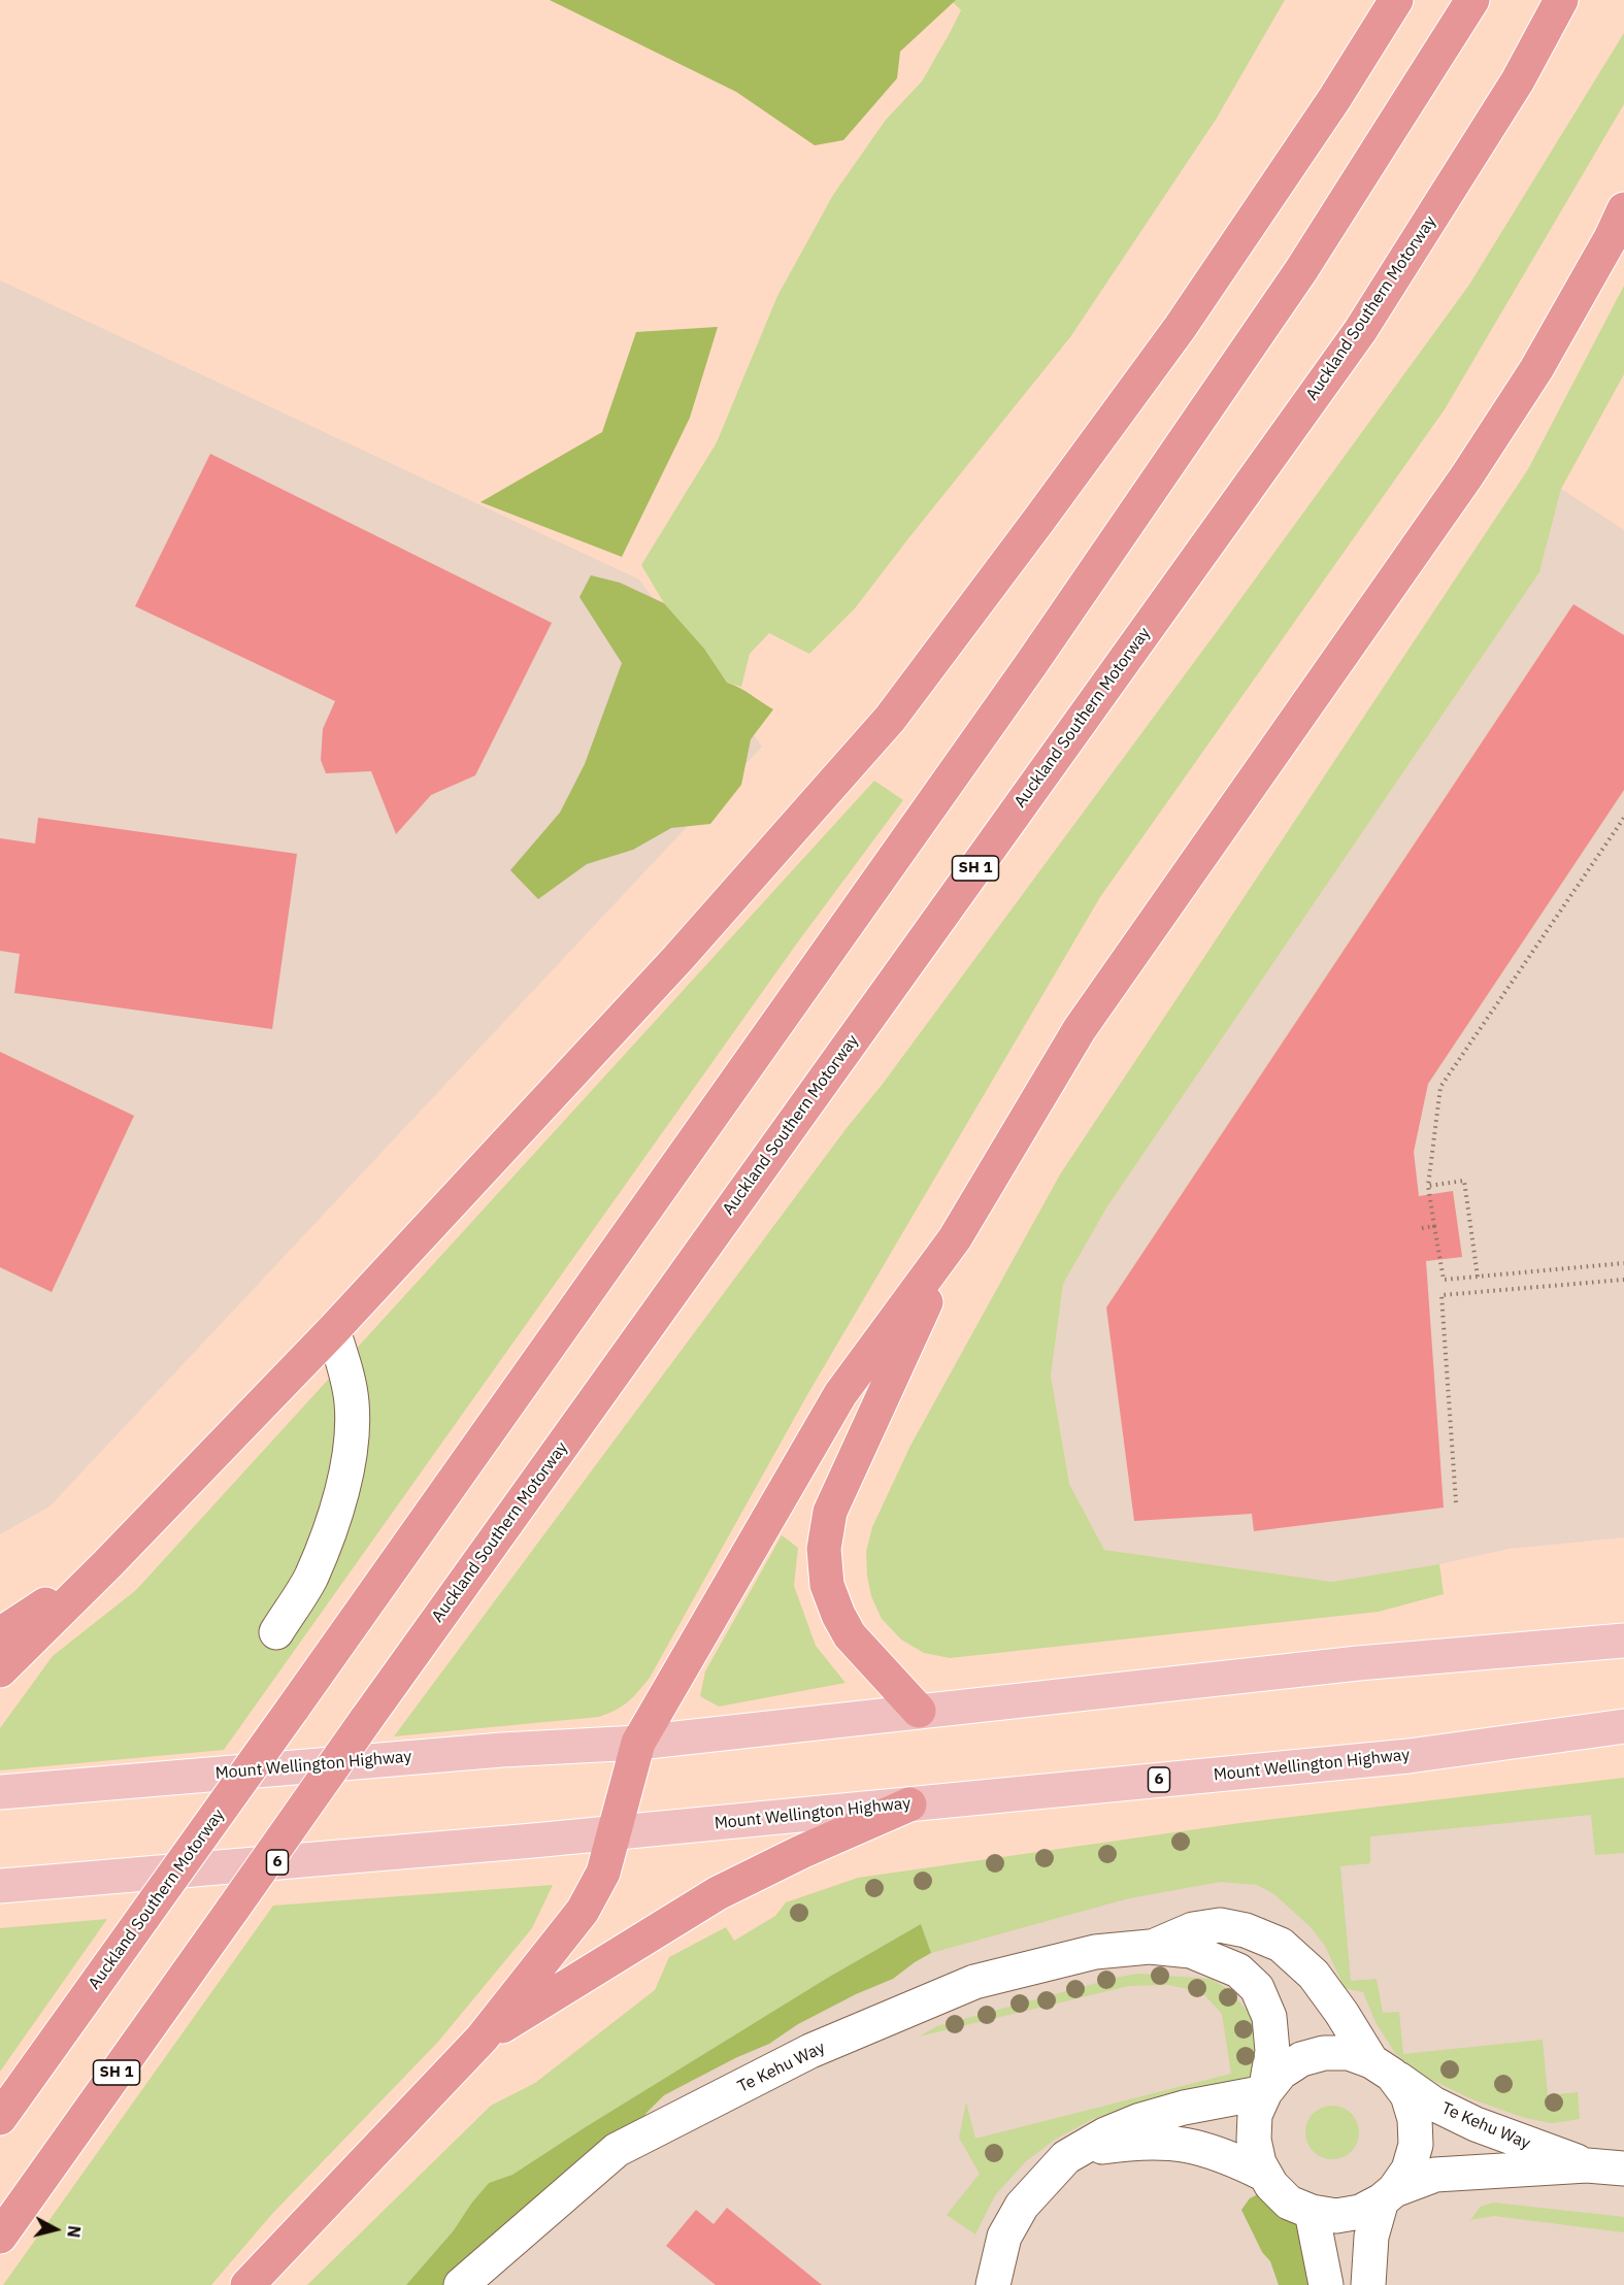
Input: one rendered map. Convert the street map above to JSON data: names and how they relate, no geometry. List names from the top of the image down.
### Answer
{
  "streets": {
    "highway": ["Auckland Southern Motorway", "SH 1"],
    "main road": ["Mount Wellington Highway", "6"],
    "lane": ["Te Kehu Way"]
  },
  "north": "right"
}
